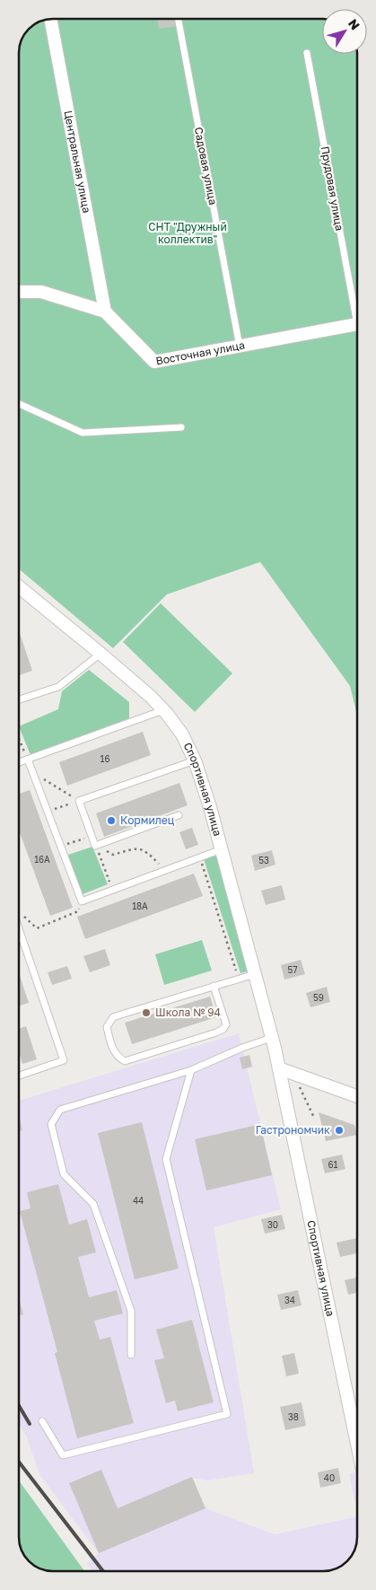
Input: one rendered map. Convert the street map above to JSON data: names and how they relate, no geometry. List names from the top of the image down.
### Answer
{
  "streets": {
    "street": ["Центральная улица", "Восточная улица", "Спортивная улица"],
    "lane": ["Садовая улица", "Прудовая улица"]
  },
  "crossings": [
    ["Центральная улица", "Восточная улица"],
    ["Садовая улица", "Восточная улица"],
    ["Прудовая улица", "Восточная улица"]
  ],
  "parks": ["СНТ \"Дружный коллектив\""],
  "places": ["Кормилец", "Школа № 94", "Гастрономчик"],
  "house_numbers": [
    "16",
    "16А",
    "53",
    "18А",
    "57",
    "59",
    "61",
    "44",
    "30",
    "34",
    "38",
    "40"
  ],
  "north": "top right"
}
